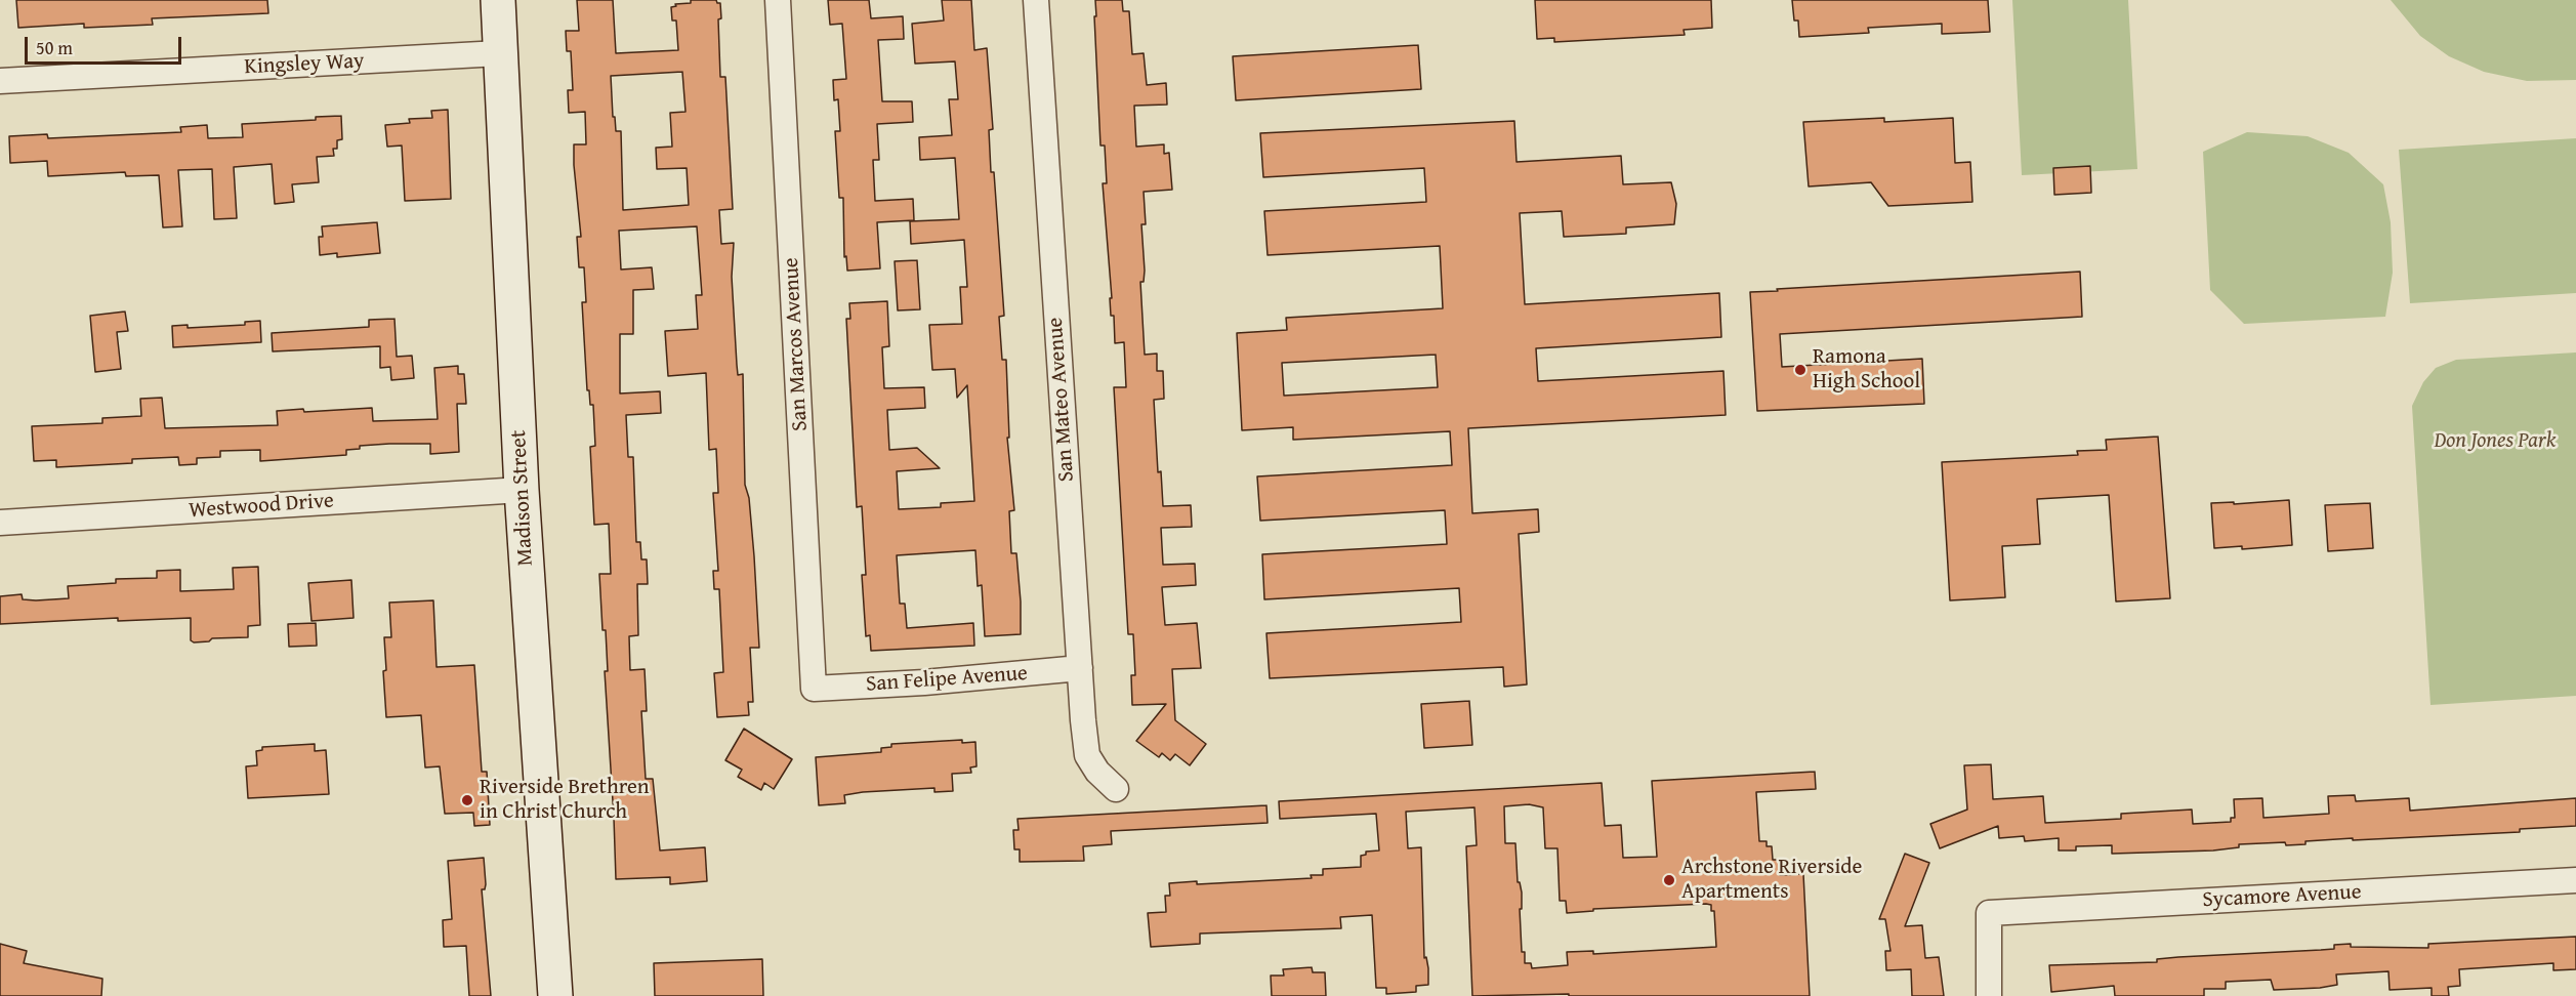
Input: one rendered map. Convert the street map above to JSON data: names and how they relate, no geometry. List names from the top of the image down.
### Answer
{
  "streets": {
    "main road": ["Madison Street"],
    "street": [
      "Kingsley Way",
      "San Marcos Avenue",
      "San Mateo Avenue",
      "Westwood Drive",
      "San Felipe Avenue",
      "Sycamore Avenue"
    ]
  },
  "crossings": [
    ["Kingsley Way", "Madison Street"],
    ["San Marcos Avenue", "San Felipe Avenue"],
    ["San Mateo Avenue", "San Felipe Avenue"],
    ["Madison Street", "Westwood Drive"]
  ],
  "parks": ["Don Jones Park"],
  "places": ["Ramona High School", "Riverside Brethren in Christ Church", "Archstone Riverside Apartments"],
  "scale_bar": "50 m"
}
